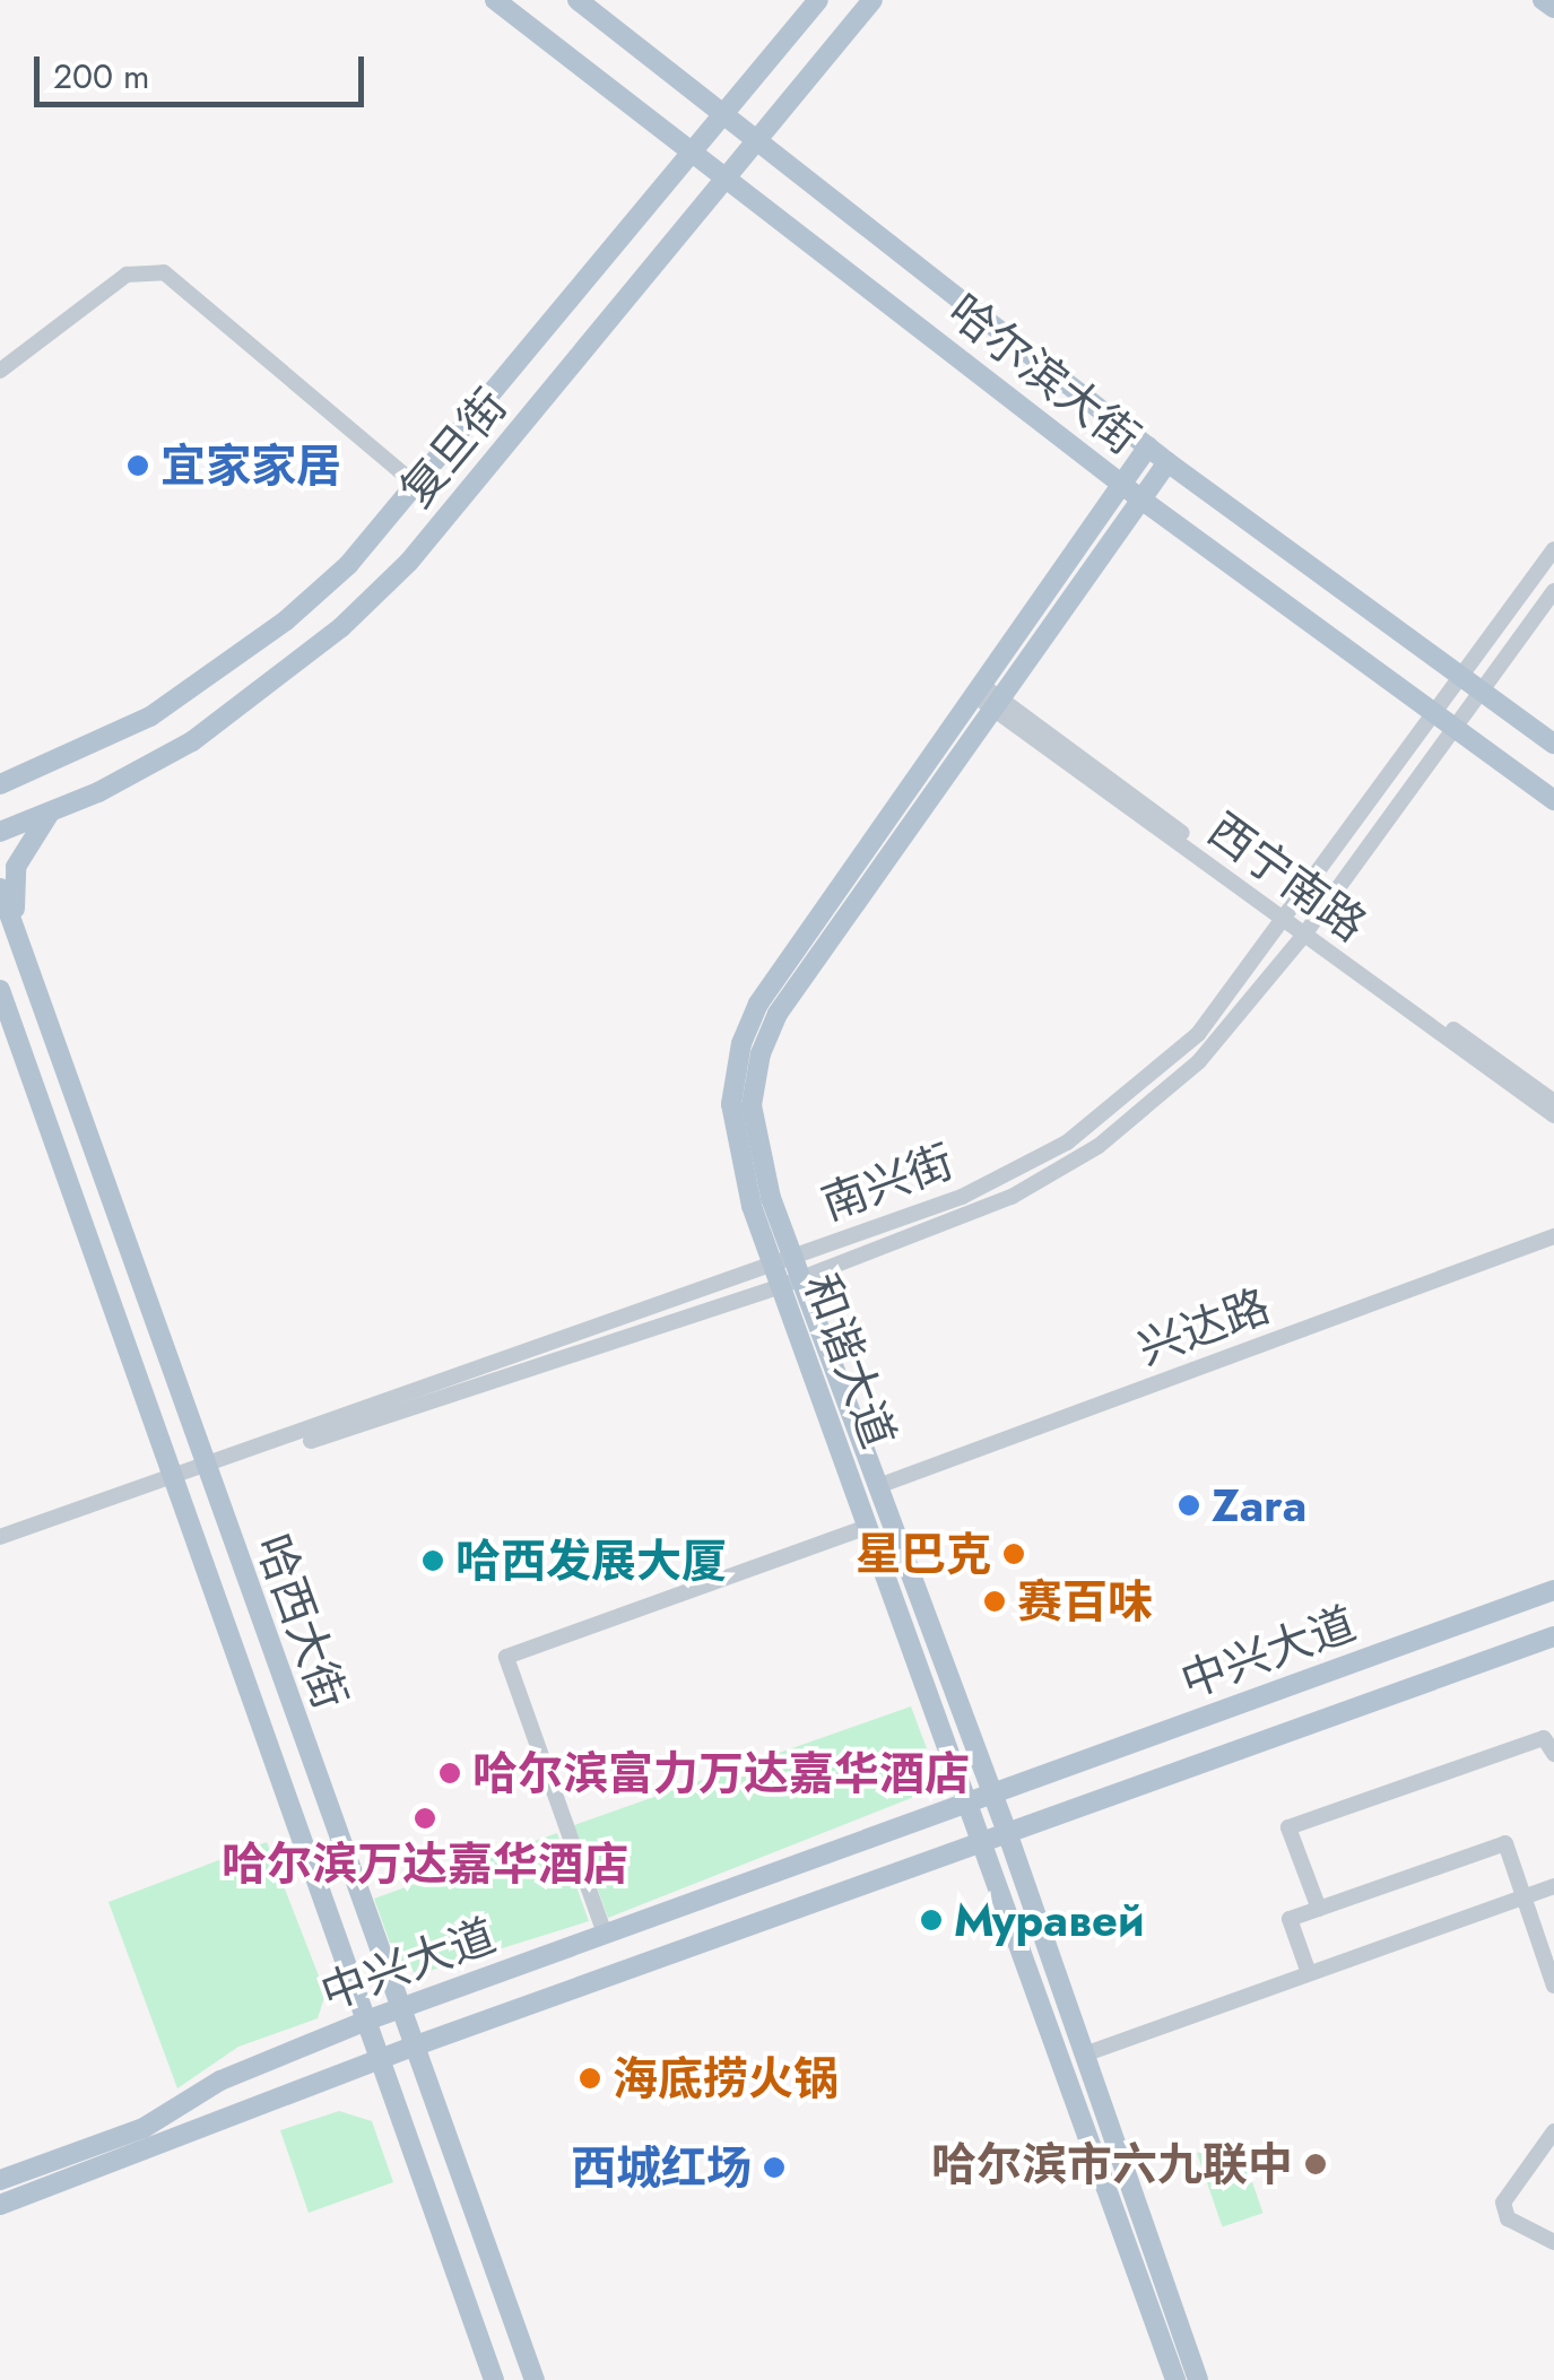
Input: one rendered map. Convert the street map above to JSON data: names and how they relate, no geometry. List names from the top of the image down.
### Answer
{
  "streets": {
    "main road": [
      "哈尔滨大街",
      "复旦街",
      "和谐大道",
      "哈西大街",
      "中兴大道"
    ],
    "street": ["西宁南路", "南兴街", "兴达路"]
  },
  "crossings": [
    ["哈尔滨大街", "复旦街"],
    ["哈尔滨大街", "南兴街"],
    ["哈尔滨大街", "和谐大道"],
    ["西宁南路", "南兴街"],
    ["西宁南路", "和谐大道"],
    ["南兴街", "和谐大道"],
    ["南兴街", "哈西大街"],
    ["兴达路", "和谐大道"],
    ["和谐大道", "中兴大道"],
    ["哈西大街", "中兴大道"]
  ],
  "places": [
    "宜家家居",
    "Zara",
    "星巴克",
    "哈西发展大厦",
    "赛百味",
    "哈尔滨富力万达嘉华酒店",
    "哈尔滨万达嘉华酒店",
    "Муравей",
    "海底捞火锅",
    "哈尔滨市六九联中",
    "西城红场"
  ],
  "scale_bar": "200 m"
}
